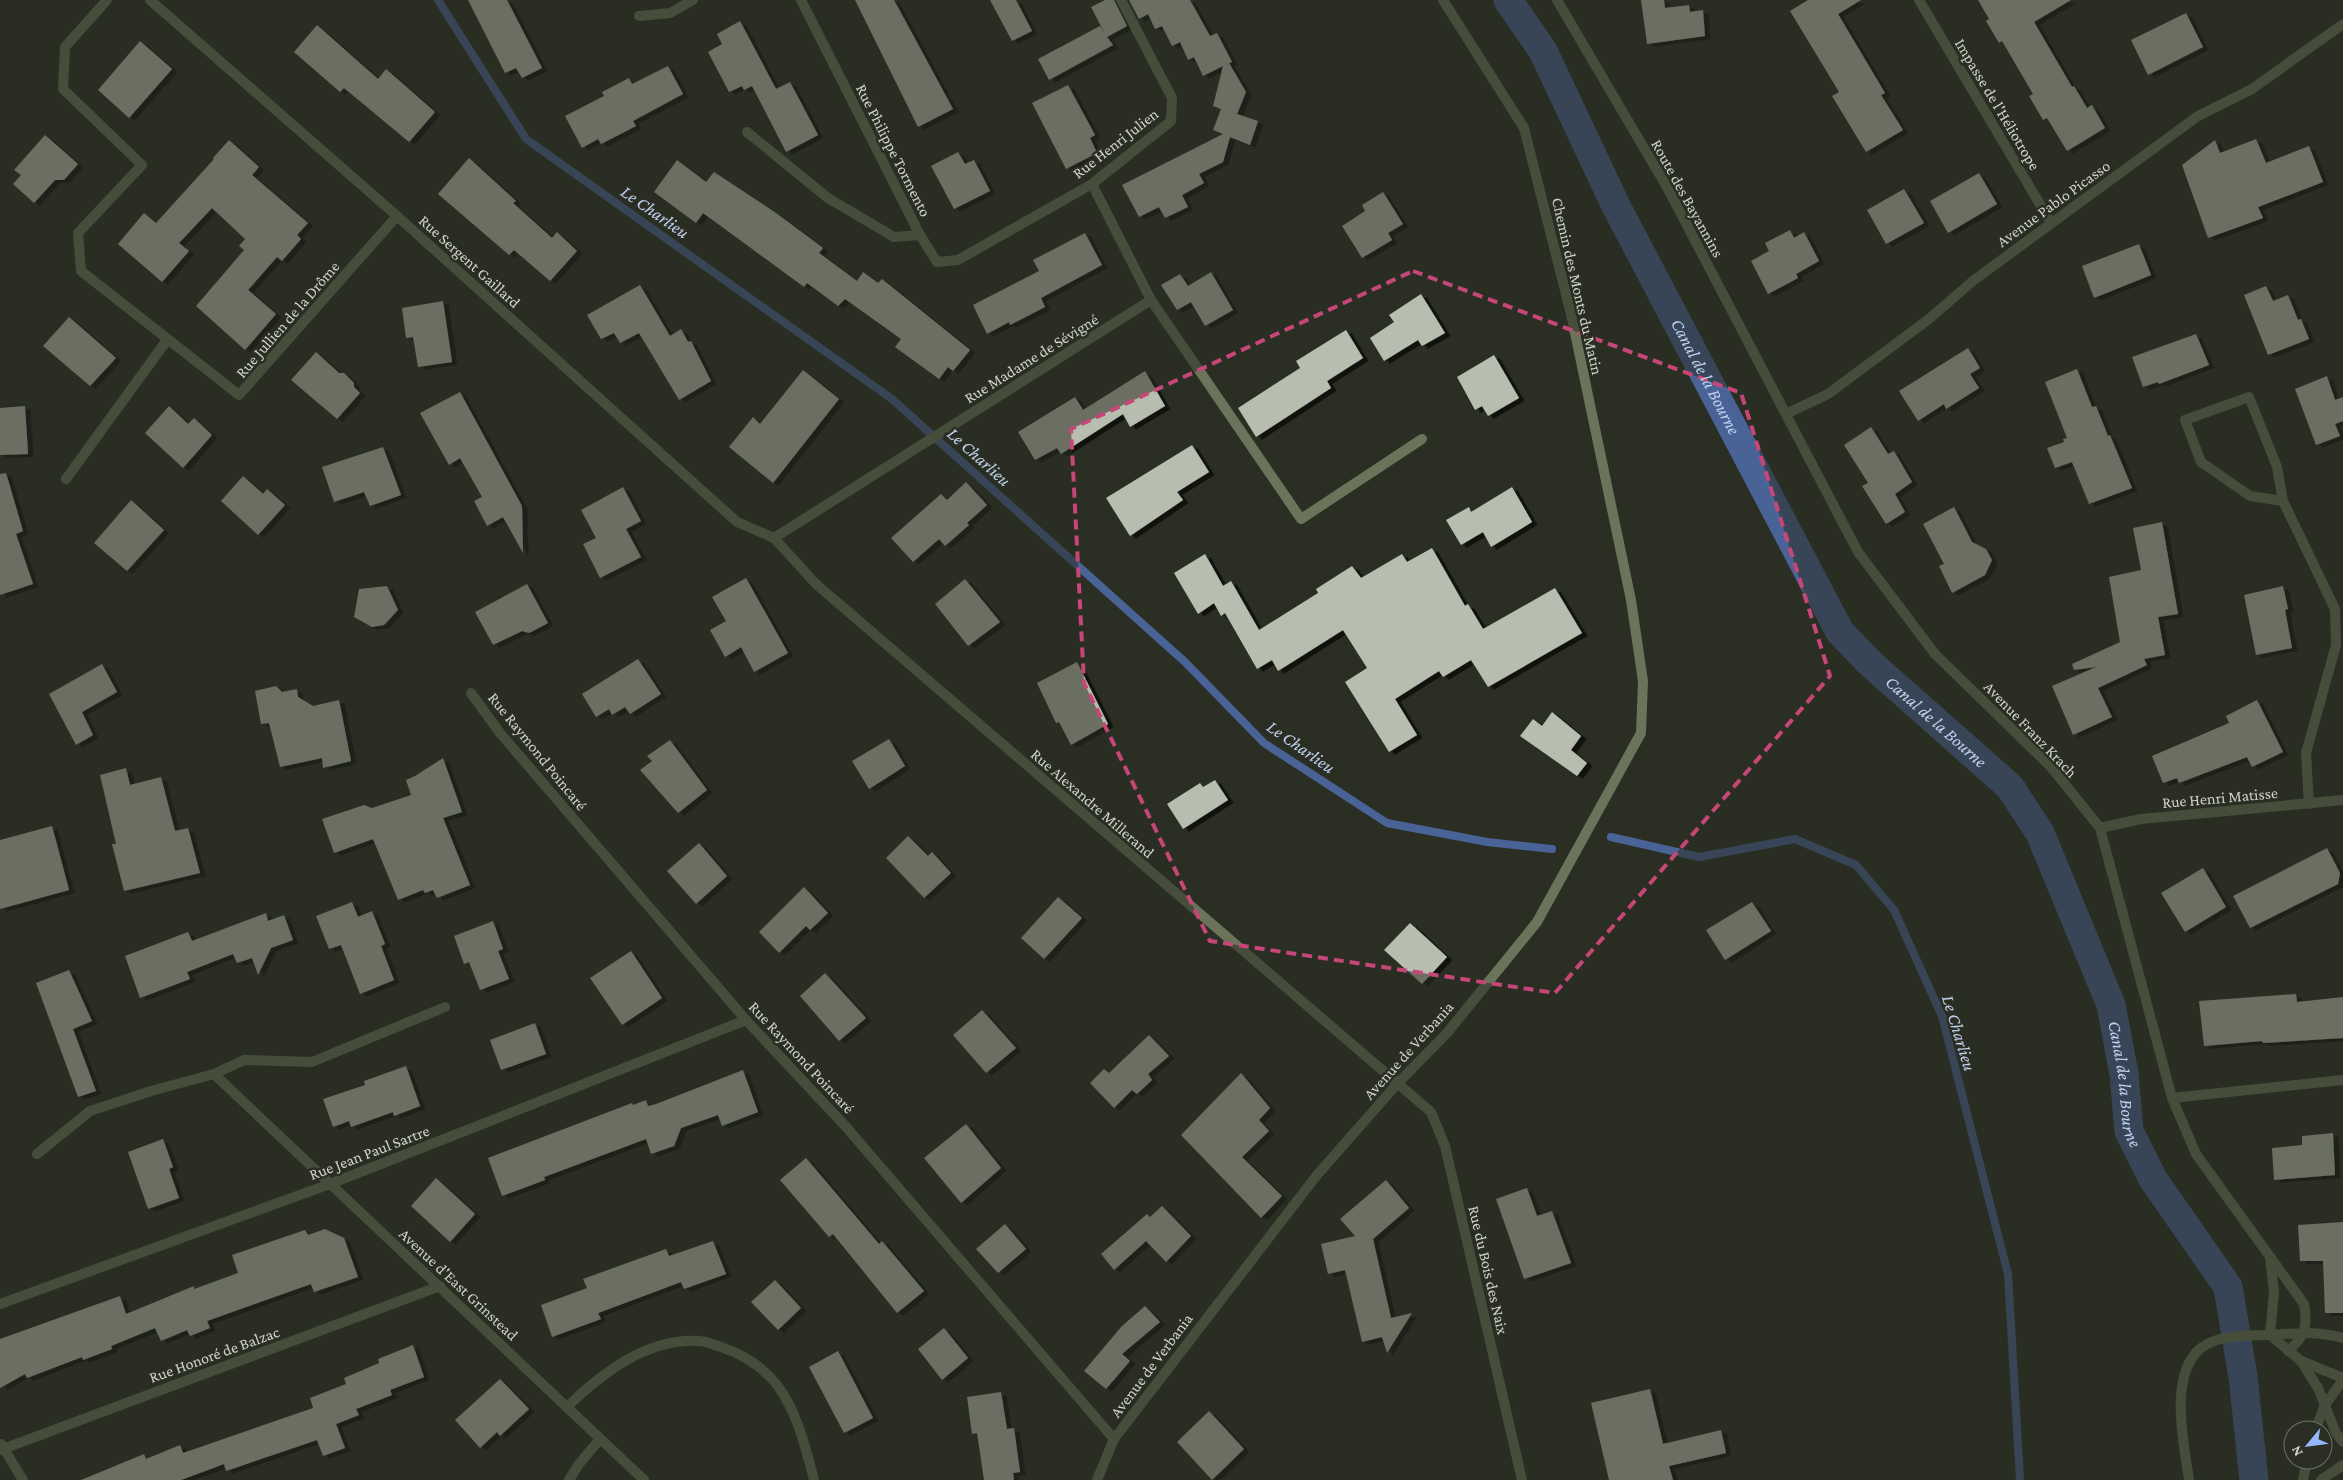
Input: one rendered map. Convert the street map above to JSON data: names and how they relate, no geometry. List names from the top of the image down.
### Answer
{
  "streets": {
    "street": [
      "Impasse de l'Héliotrope",
      "Rue Henri Julien",
      "Rue Philippe Tormento",
      "Route des Bayannins",
      "Avenue Pablo Picasso",
      "Rue Sergent Gaillard",
      "Chemin des Monts du Matin",
      "Rue Jullien de la Drôme",
      "Rue Madame de Sévigné",
      "Avenue Franz Krach",
      "Rue Raymond Poincaré",
      "Rue Henri Matisse",
      "Rue Alexandre Millerand",
      "Avenue de Verbania",
      "Rue Jean Paul Sartre",
      "Rue du Bois des Naix",
      "Avenue d'East Grinstead",
      "Rue Honoré de Balzac"
    ]
  },
  "crossings": [
    ["Impasse de l'Héliotrope", "Avenue Pablo Picasso"],
    ["Rue Henri Julien", "Rue Philippe Tormento"],
    ["Route des Bayannins", "Avenue Pablo Picasso"],
    ["Route des Bayannins", "Avenue Franz Krach"],
    ["Avenue Pablo Picasso", "Avenue Franz Krach"],
    ["Rue Sergent Gaillard", "Rue Jullien de la Drôme"],
    ["Rue Sergent Gaillard", "Rue Madame de Sévigné"],
    ["Rue Sergent Gaillard", "Rue Alexandre Millerand"],
    ["Chemin des Monts du Matin", "Avenue de Verbania"],
    ["Rue Madame de Sévigné", "Rue Alexandre Millerand"],
    ["Avenue Franz Krach", "Rue Henri Matisse"],
    ["Rue Raymond Poincaré", "Avenue de Verbania"],
    ["Rue Raymond Poincaré", "Rue Jean Paul Sartre"],
    ["Rue Alexandre Millerand", "Avenue de Verbania"],
    ["Rue Alexandre Millerand", "Rue du Bois des Naix"],
    ["Avenue de Verbania", "Rue du Bois des Naix"],
    ["Rue Jean Paul Sartre", "Avenue d'East Grinstead"],
    ["Avenue d'East Grinstead", "Rue Honoré de Balzac"]
  ],
  "water": ["Le Charlieu", "Canal de la Bourne"],
  "north": "bottom left"
}
